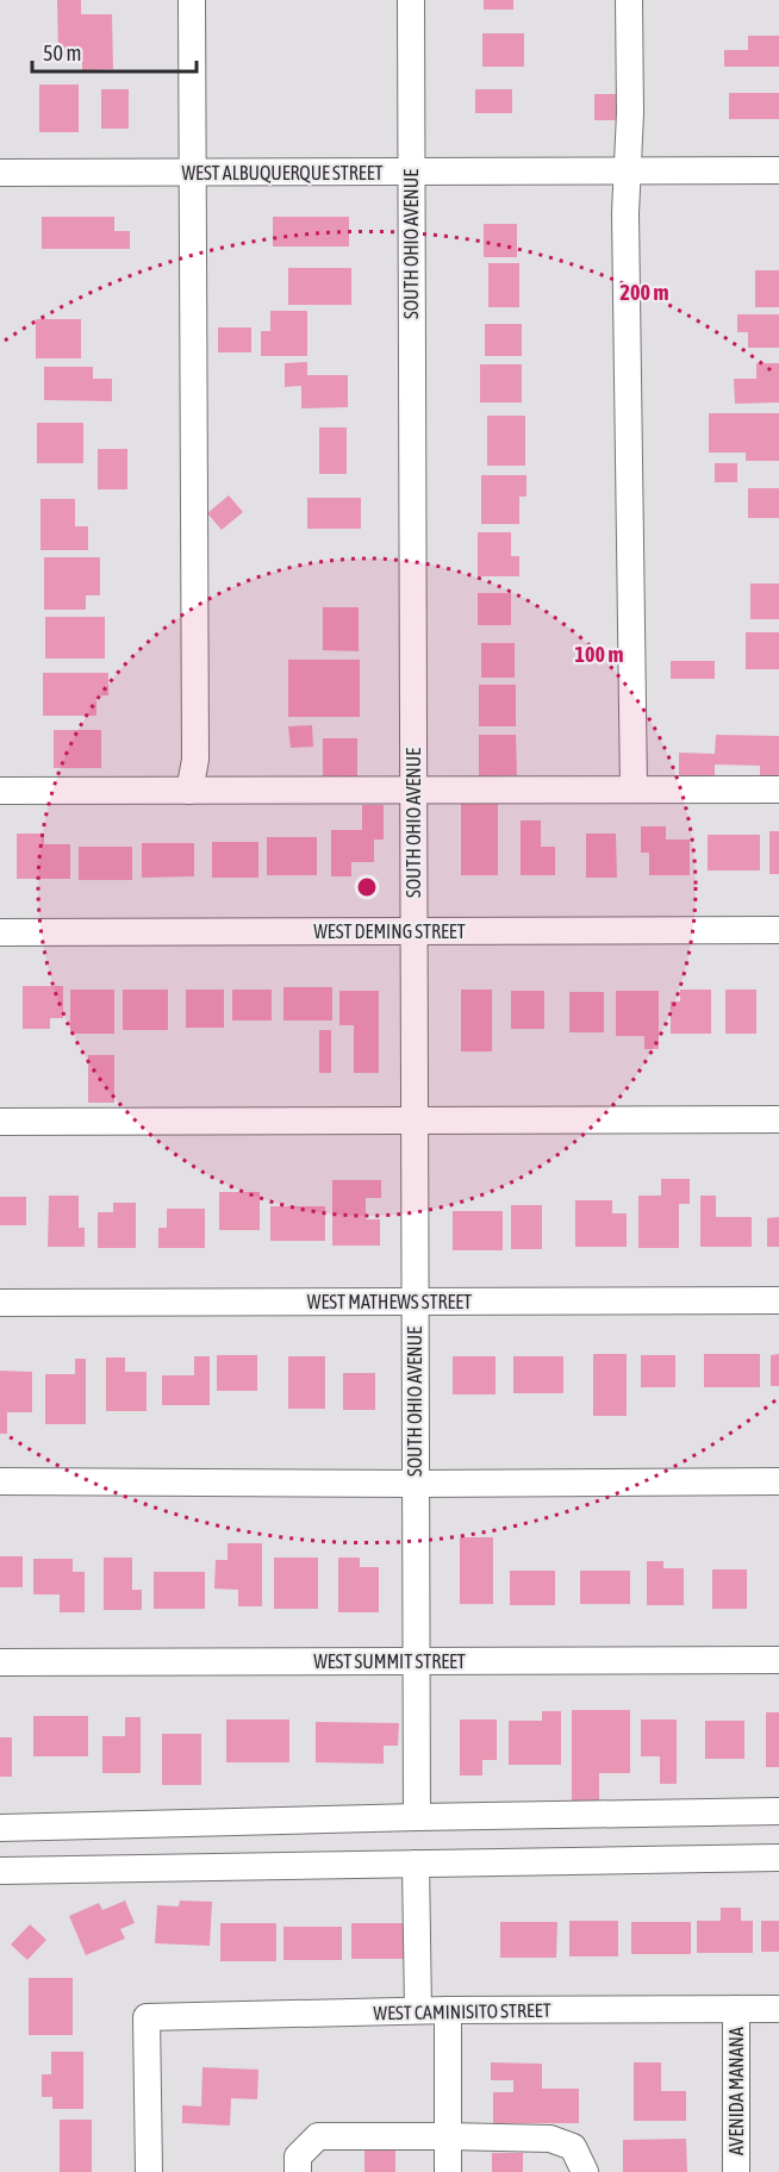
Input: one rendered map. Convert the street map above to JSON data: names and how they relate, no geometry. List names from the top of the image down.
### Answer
{
  "streets": {
    "street": [
      "WEST ALBUQUERQUE STREET",
      "SOUTH OHIO AVENUE",
      "WEST DEMING STREET",
      "WEST MATHEWS STREET",
      "WEST SUMMIT STREET",
      "WEST CAMINISITO STREET",
      "AVENIDA MANANA"
    ]
  },
  "crossings": [
    ["WEST ALBUQUERQUE STREET", "SOUTH OHIO AVENUE"],
    ["SOUTH OHIO AVENUE", "WEST DEMING STREET"],
    ["SOUTH OHIO AVENUE", "WEST MATHEWS STREET"],
    ["SOUTH OHIO AVENUE", "WEST SUMMIT STREET"],
    ["WEST CAMINISITO STREET", "AVENIDA MANANA"]
  ],
  "scale_bar": "50 m",
  "rings": ["200 m", "100 m"]
}
